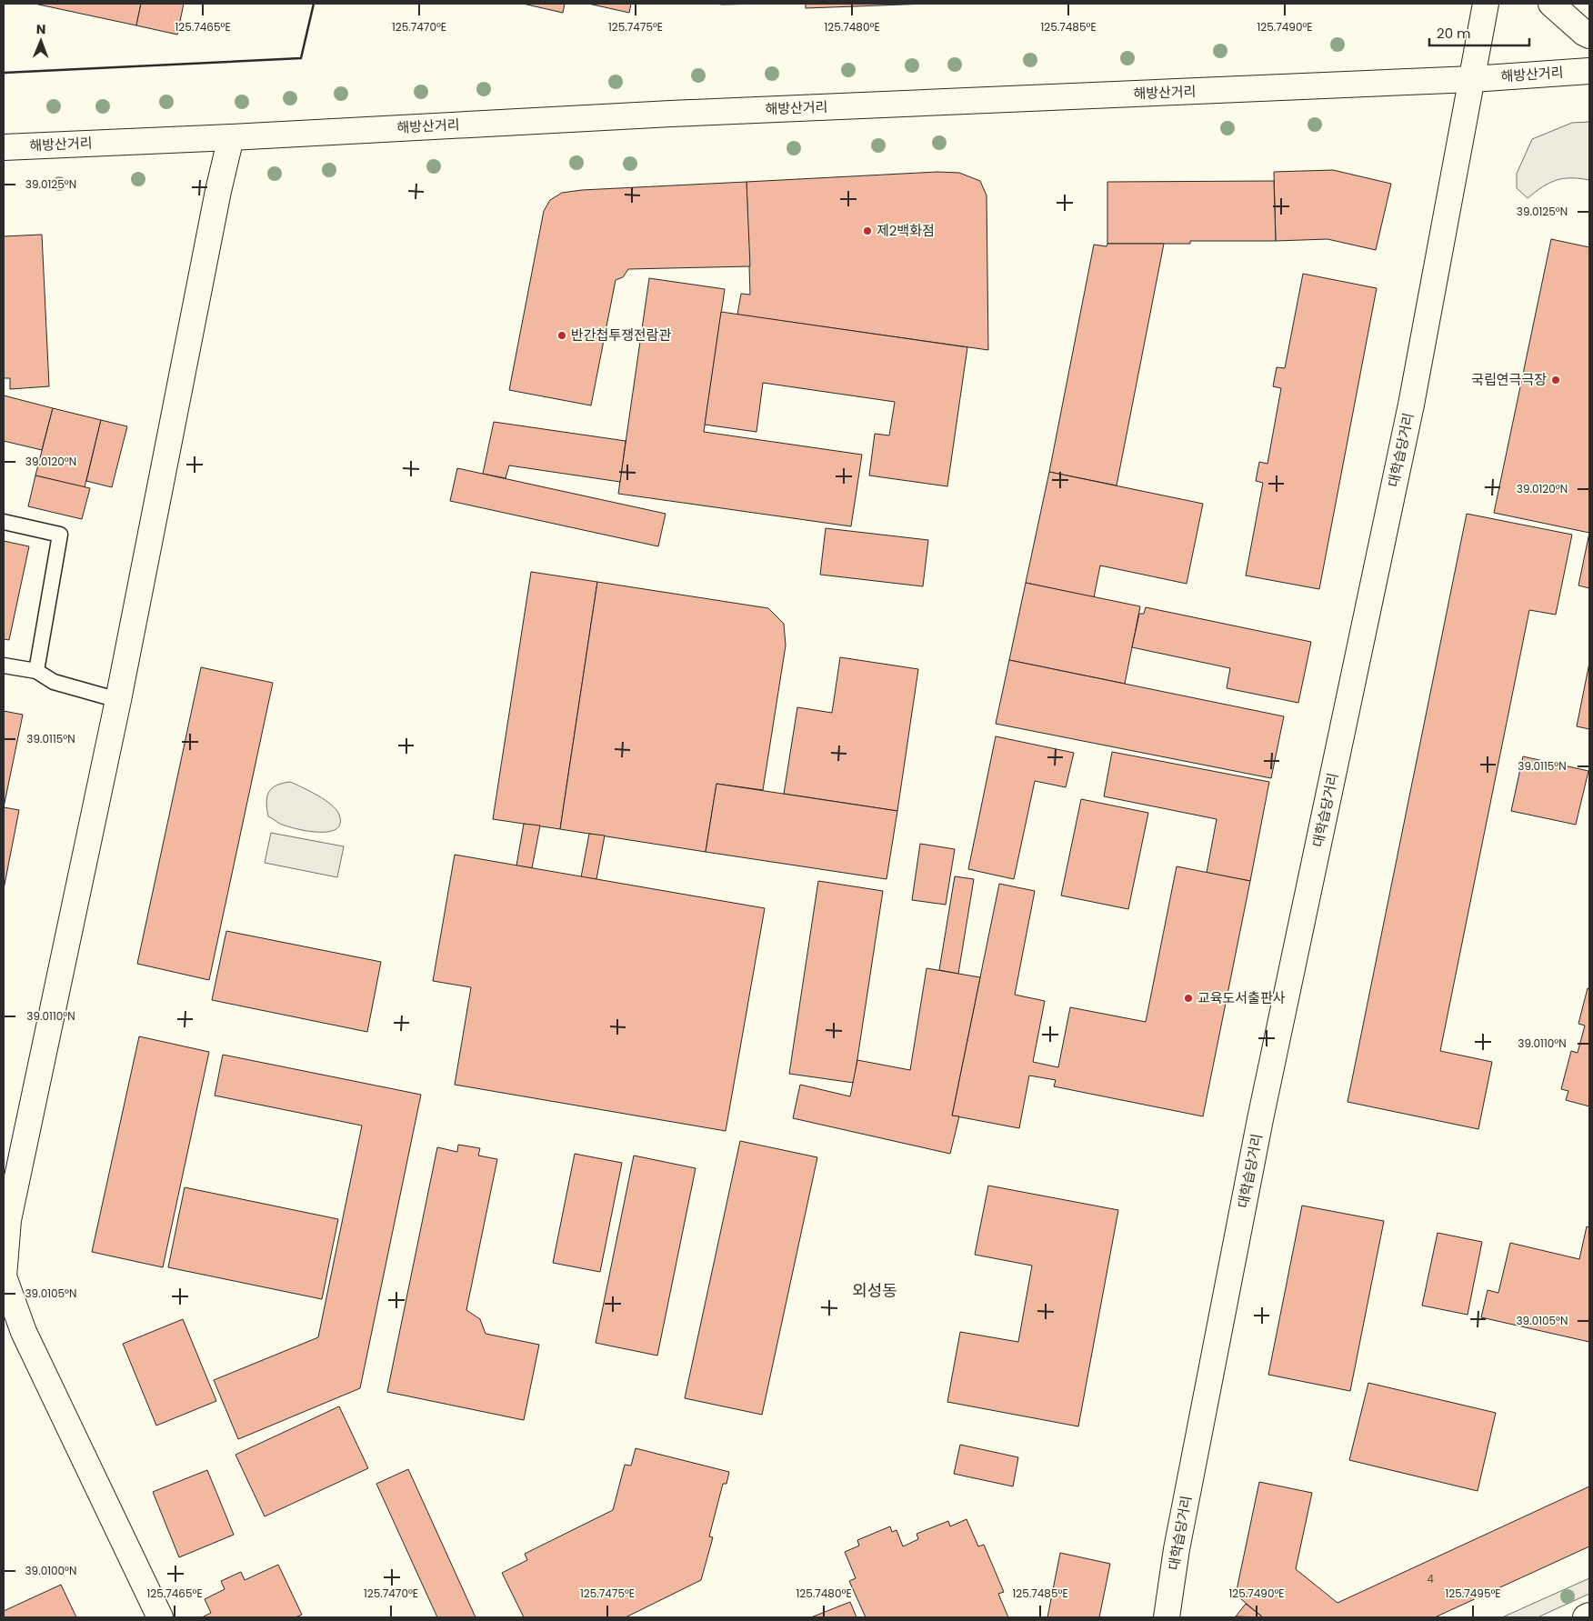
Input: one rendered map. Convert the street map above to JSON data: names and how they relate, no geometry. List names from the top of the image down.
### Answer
{
  "streets": {
    "main road": ["해방산거리", "대학습당거리"]
  },
  "crossings": [
    ["해방산거리", "대학습당거리"]
  ],
  "districts": ["외성동"],
  "places": [
    "제2백화점",
    "반간첩투쟁전람관",
    "국립연극극장",
    "교육도서출판사"
  ],
  "house_numbers": ["4"],
  "scale_bar": "20 m",
  "north": "top",
  "coordinates": [
    "125.7465°E",
    "125.7470°E",
    "125.7475°E",
    "125.7480°E",
    "125.7485°E",
    "125.7490°E",
    "39.0125°N",
    "39.0120°N",
    "39.0115°N",
    "39.0110°N",
    "39.0105°N",
    "39.0100°N",
    "125.7495°E"
  ]
}
